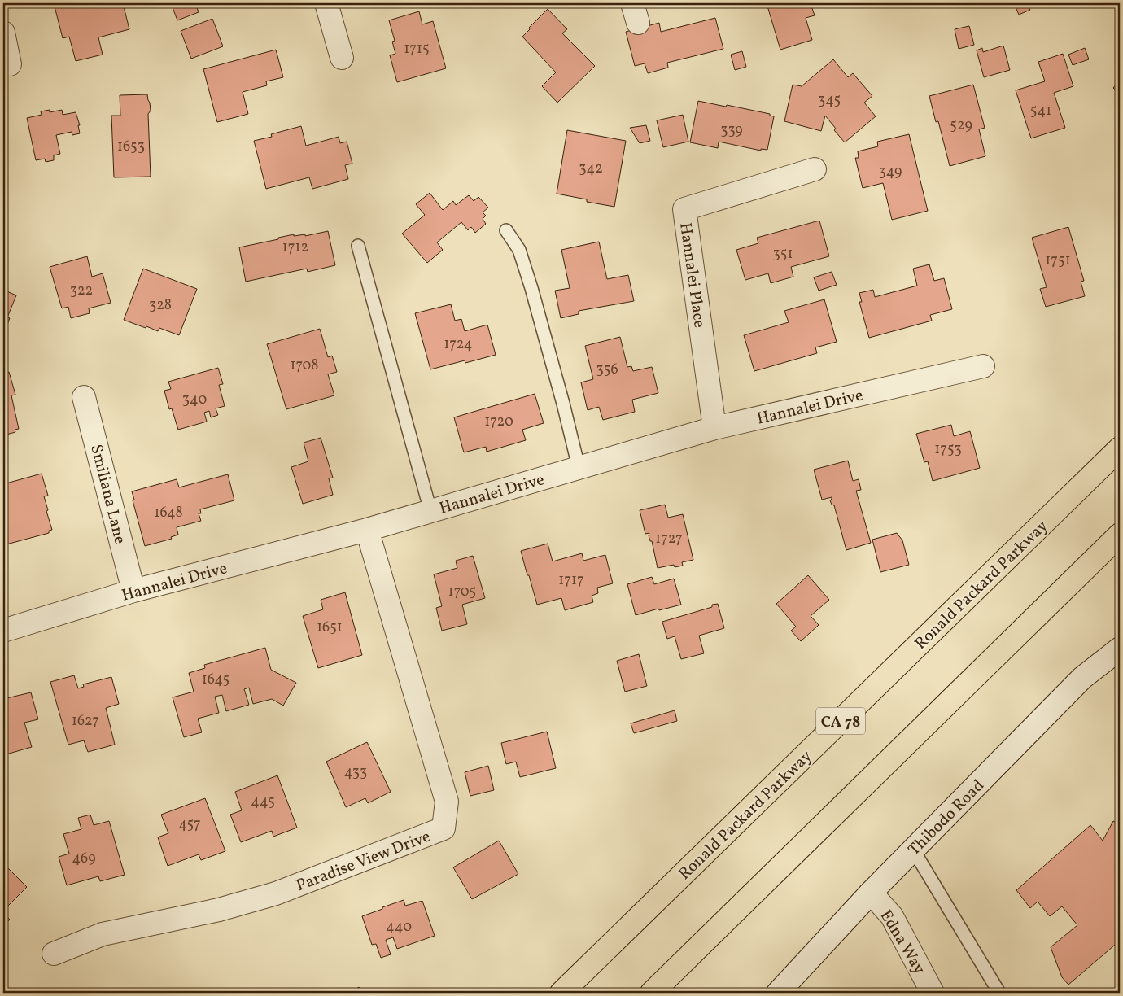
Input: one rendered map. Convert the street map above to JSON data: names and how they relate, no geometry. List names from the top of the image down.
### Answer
{
  "streets": {
    "highway": ["Ronald Packard Parkway", "CA 78"],
    "street": [
      "Hannalei Place",
      "Hannalei Drive",
      "Smiliana Lane",
      "Thibodo Road",
      "Paradise View Drive",
      "Edna Way"
    ]
  },
  "crossings": [
    ["Hannalei Place", "Hannalei Drive"],
    ["Hannalei Drive", "Smiliana Lane"],
    ["Hannalei Drive", "Paradise View Drive"],
    ["Thibodo Road", "Edna Way"]
  ],
  "house_numbers": [
    "1715",
    "345",
    "541",
    "529",
    "339",
    "1653",
    "342",
    "349",
    "1712",
    "351",
    "1751",
    "322",
    "328",
    "1724",
    "1708",
    "356",
    "340",
    "1720",
    "1753",
    "1648",
    "1727",
    "1717",
    "1705",
    "1651",
    "1645",
    "1627",
    "433",
    "445",
    "457",
    "469",
    "440"
  ]
}
